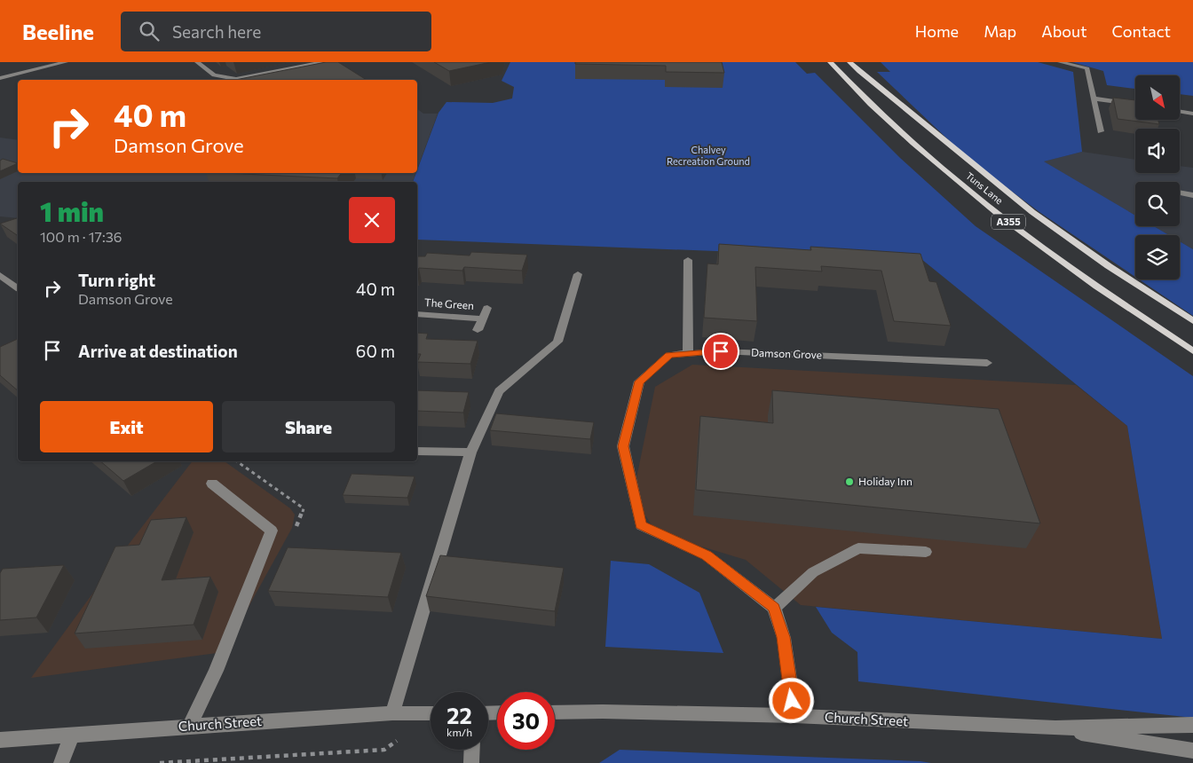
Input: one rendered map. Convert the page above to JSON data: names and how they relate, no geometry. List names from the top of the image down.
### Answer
{
  "streets": {
    "main road": ["Tuns Lane", "A355"],
    "street": ["The Green", "Damson Grove", "Church Street"]
  },
  "parks": ["Chalvey Recreation Ground"],
  "places": ["Holiday Inn"],
  "north": "bottom right",
  "page": {
    "header": "Beeline",
    "search": "Search here",
    "nav": [
      "Home",
      "Map",
      "About",
      "Contact"
    ],
    "turn": ["40 m", "Damson Grove"],
    "heading": ["1 min", "100 m · 17:36"],
    "list": [
      {
        "name": "Turn right",
        "note": "Damson Grove",
        "value": "40 m"
      },
      {
        "name": "Arrive at destination",
        "value": "60 m"
      }
    ],
    "buttons": ["Exit", "Share"],
    "speed": "22 km/h",
    "limit": "30"
  }
}
